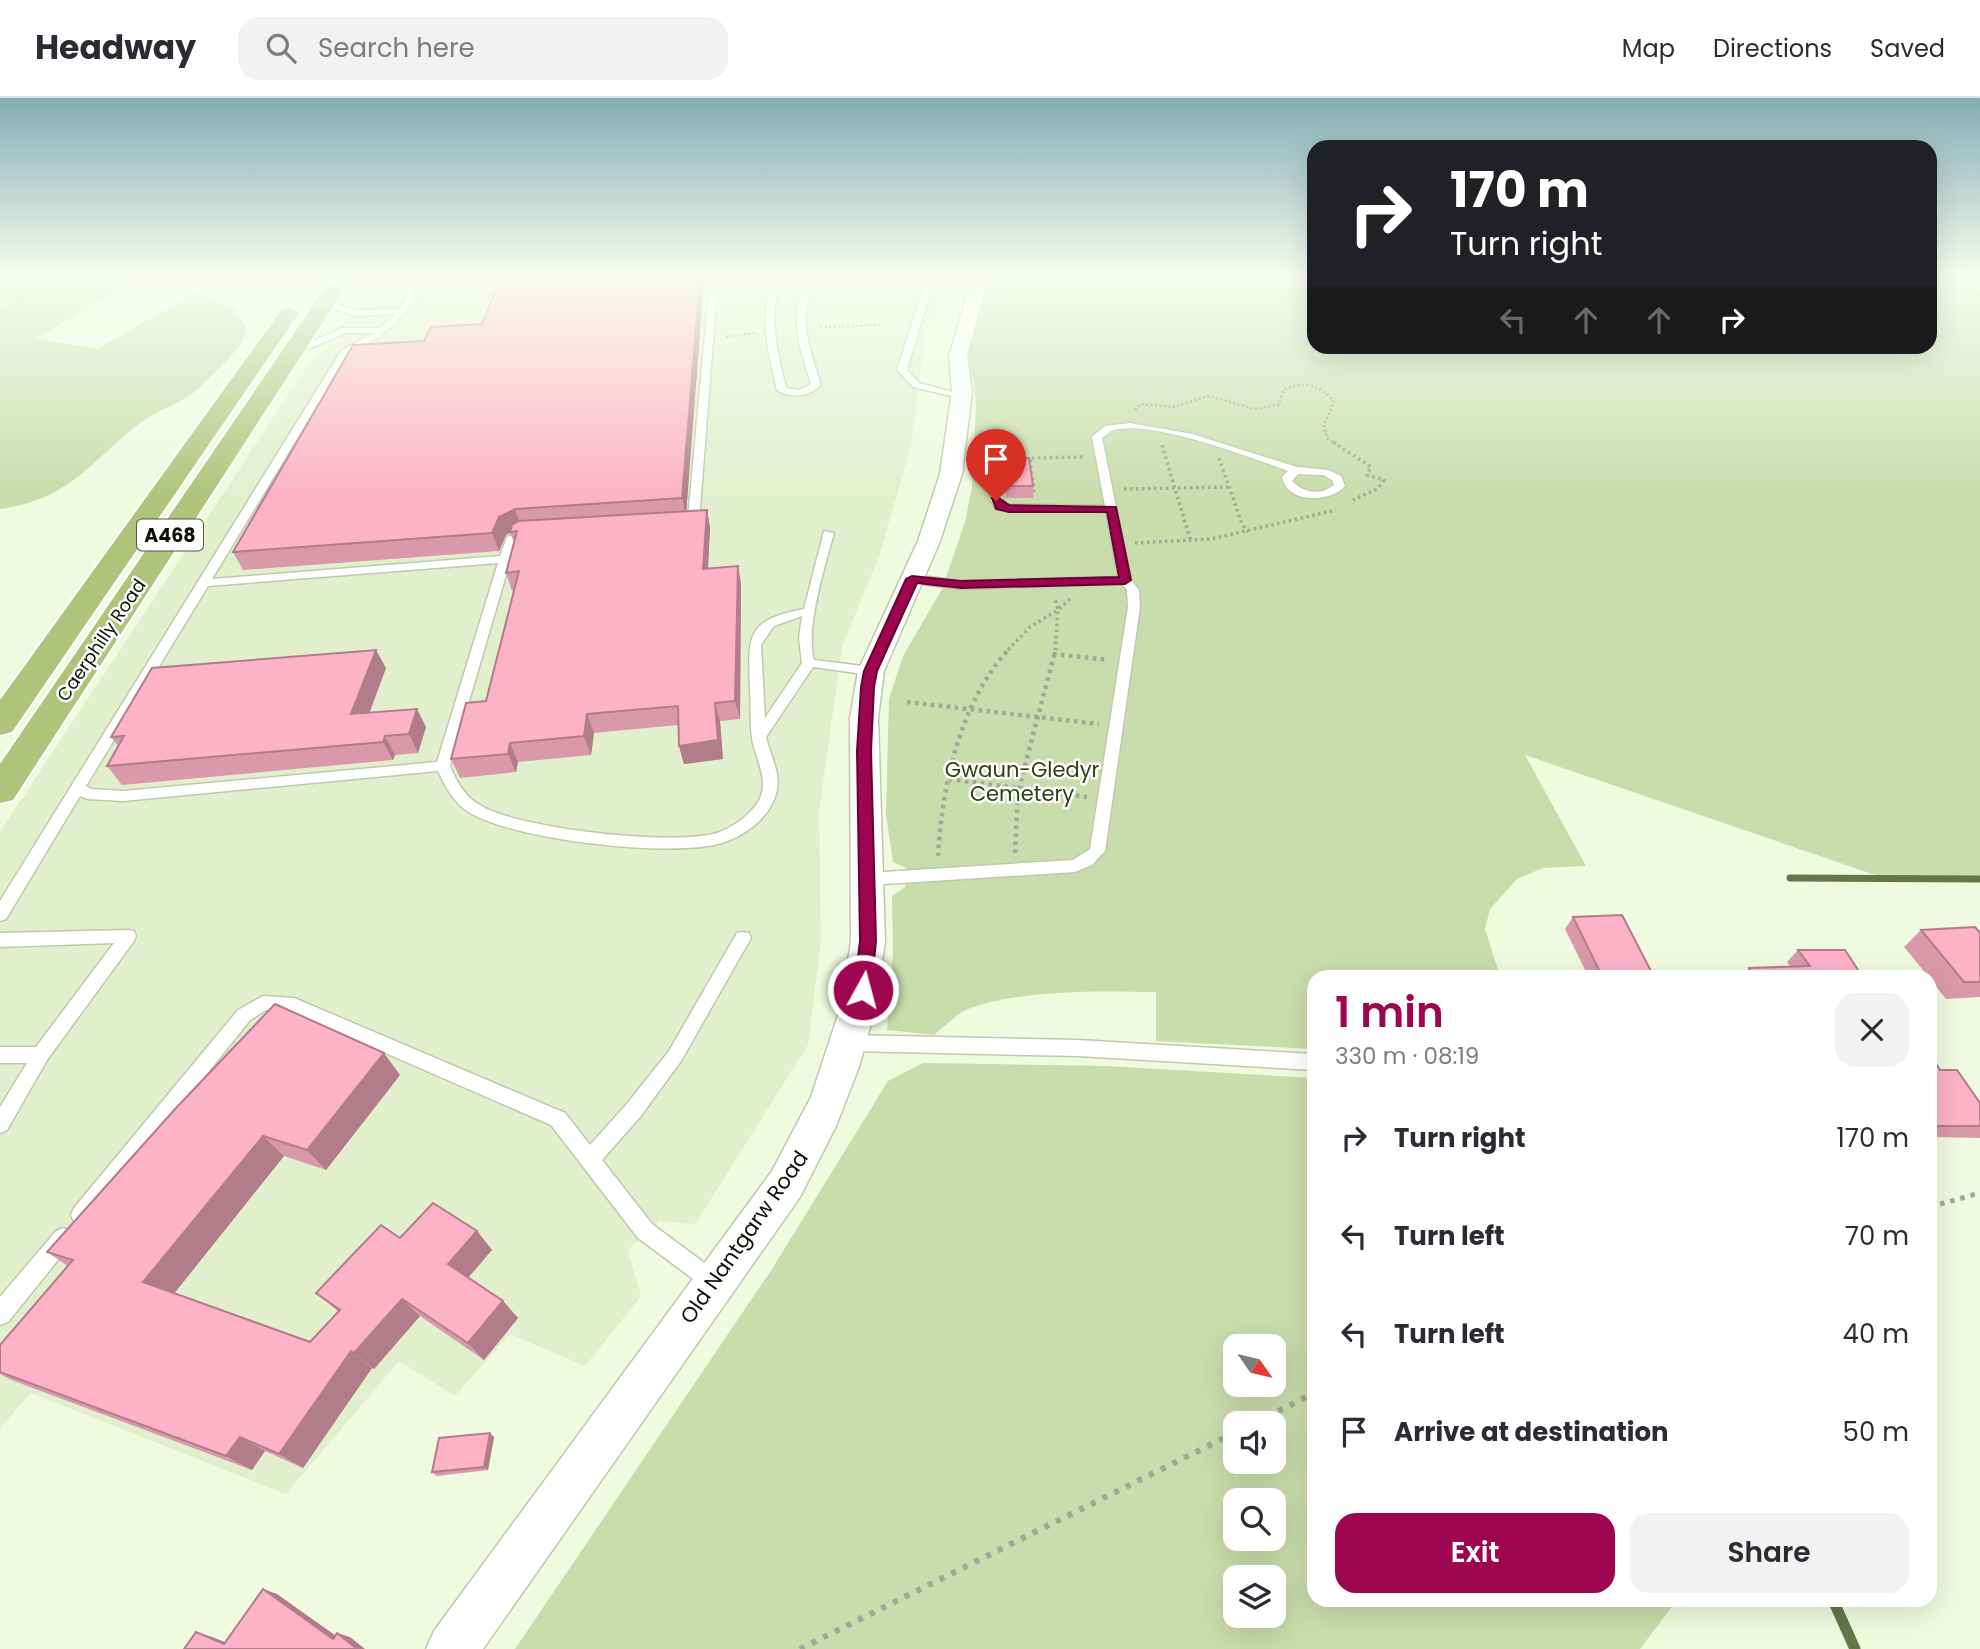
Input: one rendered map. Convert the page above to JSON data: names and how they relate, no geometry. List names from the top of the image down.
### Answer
{
  "streets": {
    "main road": ["A468", "Caerphilly Road"],
    "street": ["Old Nantgarw Road"]
  },
  "parks": ["Gwaun-Gledyr Cemetery"],
  "north": "bottom right",
  "page": {
    "header": "Headway",
    "search": "Search here",
    "nav": ["Map", "Directions", "Saved"],
    "turn": ["170 m", "Turn right"],
    "heading": ["1 min", "330 m · 08:19"],
    "list": [
      {
        "name": "Turn right",
        "value": "170 m"
      },
      {
        "name": "Turn left",
        "value": "70 m"
      },
      {
        "name": "Turn left",
        "value": "40 m"
      },
      {
        "name": "Arrive at destination",
        "value": "50 m"
      }
    ],
    "buttons": ["Exit", "Share"]
  }
}
